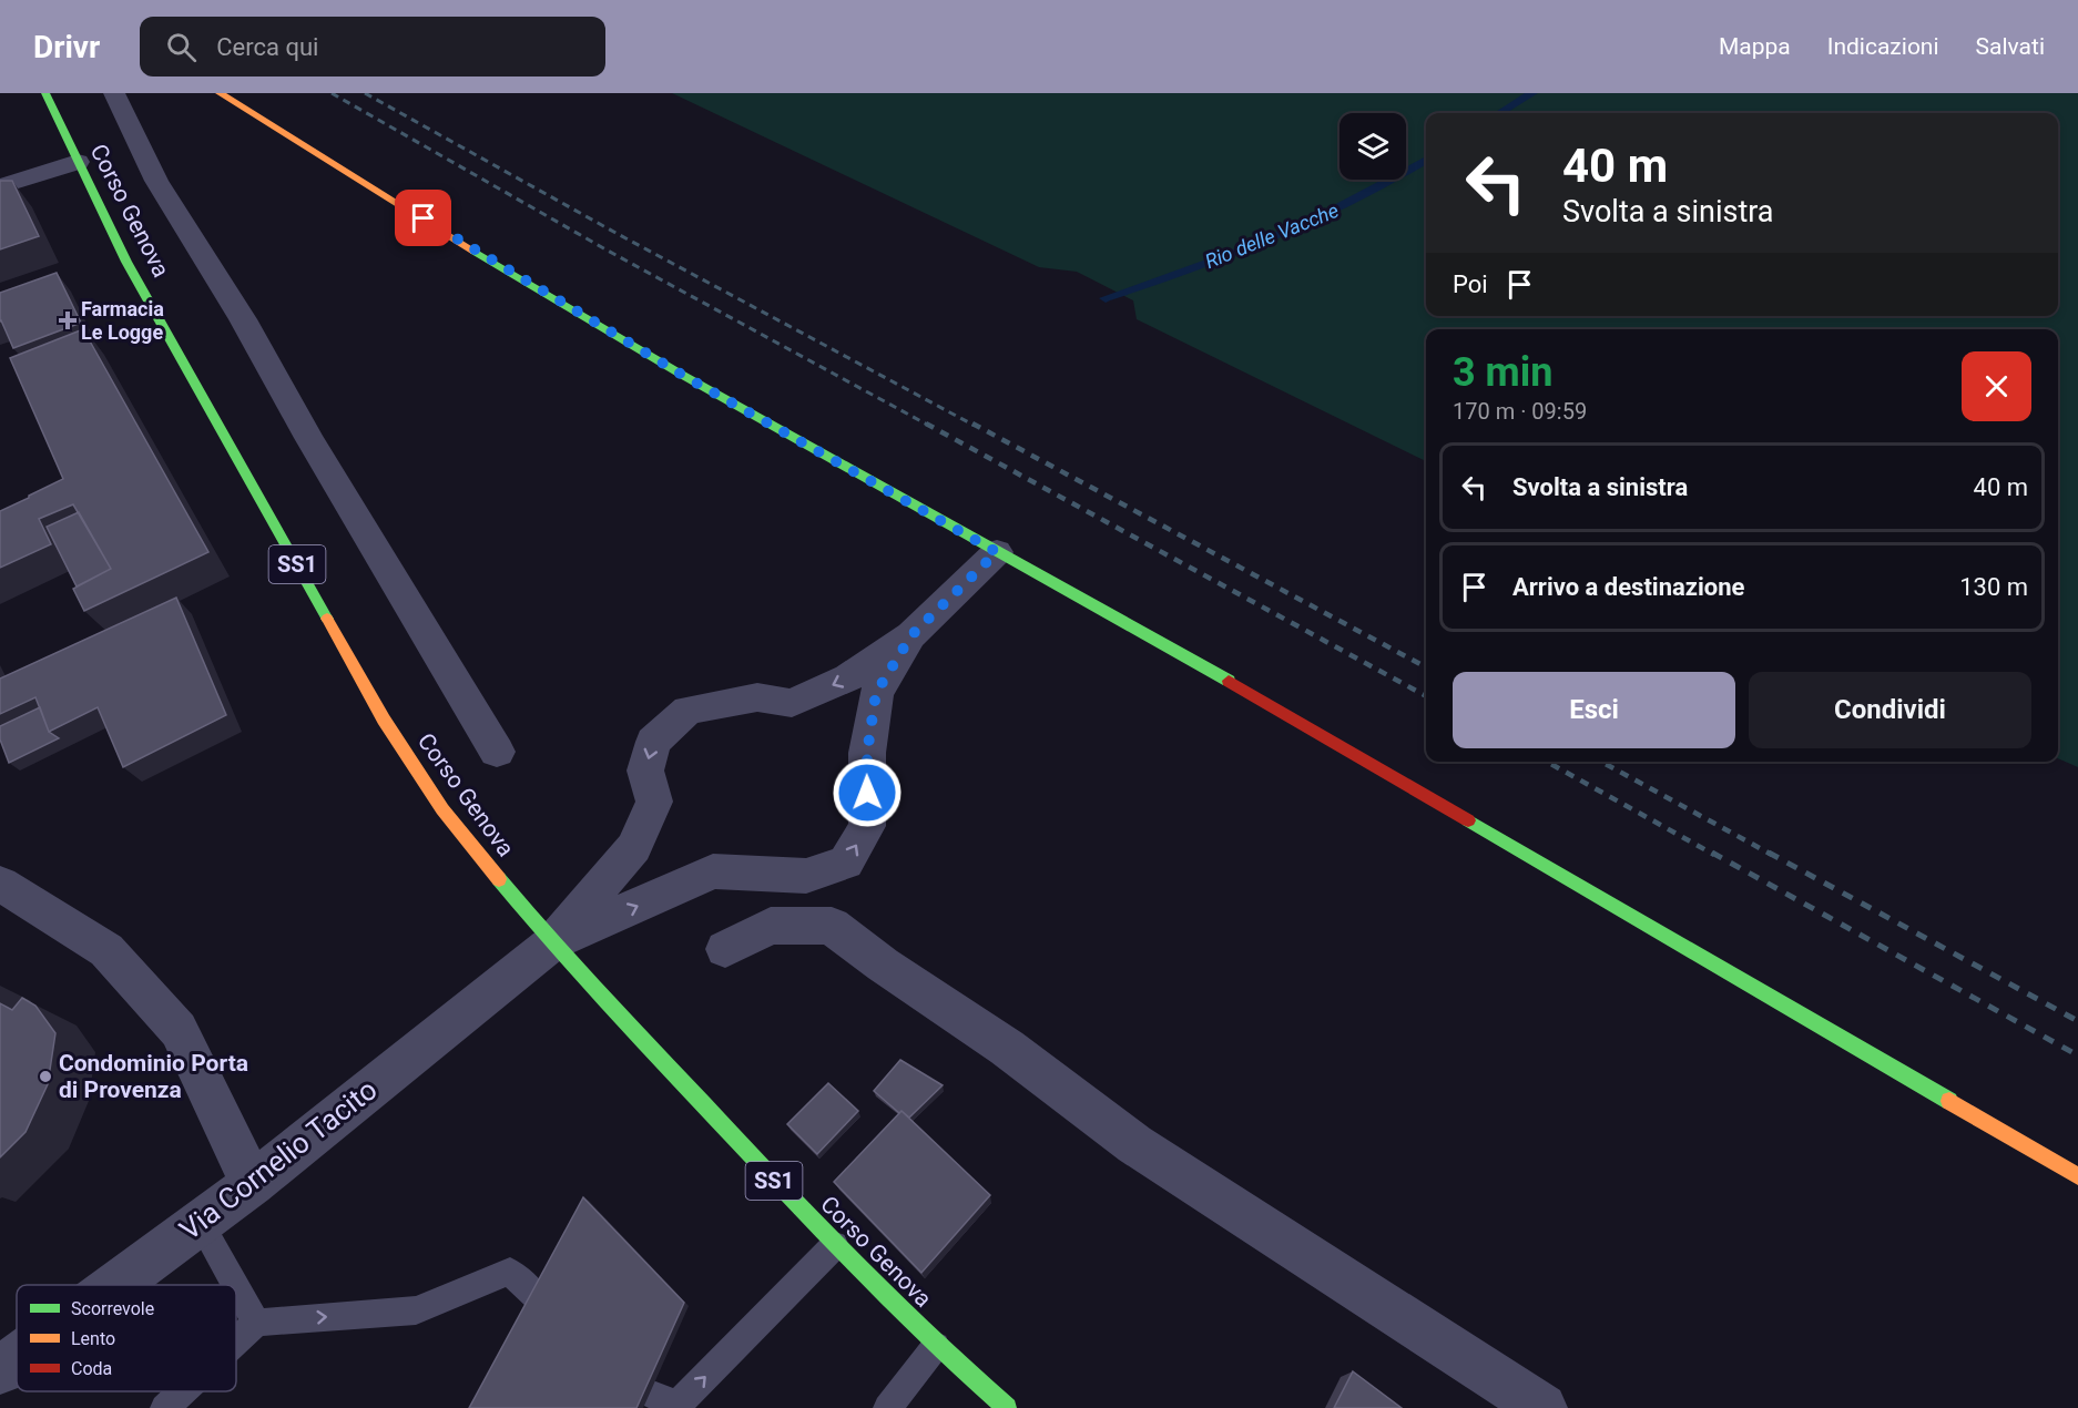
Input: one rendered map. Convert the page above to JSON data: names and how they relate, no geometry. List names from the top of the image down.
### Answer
{
  "streets": {
    "street": ["Corso Genova", "SS1", "Via Cornelio Tacito"]
  },
  "crossings": [
    ["Corso Genova", "Via Cornelio Tacito"]
  ],
  "water": ["Rio delle Vacche"],
  "places": {
    "health": ["Farmacia Le Logge"],
    "other": ["Condominio Porta di Provenza"]
  },
  "legend": ["Scorrevole", "Lento", "Coda"],
  "page": {
    "header": "Drivr",
    "search": "Cerca qui",
    "nav": ["Mappa", "Indicazioni", "Salvati"],
    "turn": ["40 m", "Svolta a sinistra"],
    "then": "Poi",
    "heading": ["3 min", "170 m · 09:59"],
    "list": [
      {
        "name": "Svolta a sinistra",
        "value": "40 m"
      },
      {
        "name": "Arrivo a destinazione",
        "value": "130 m"
      }
    ],
    "buttons": ["Esci", "Condividi"]
  }
}
